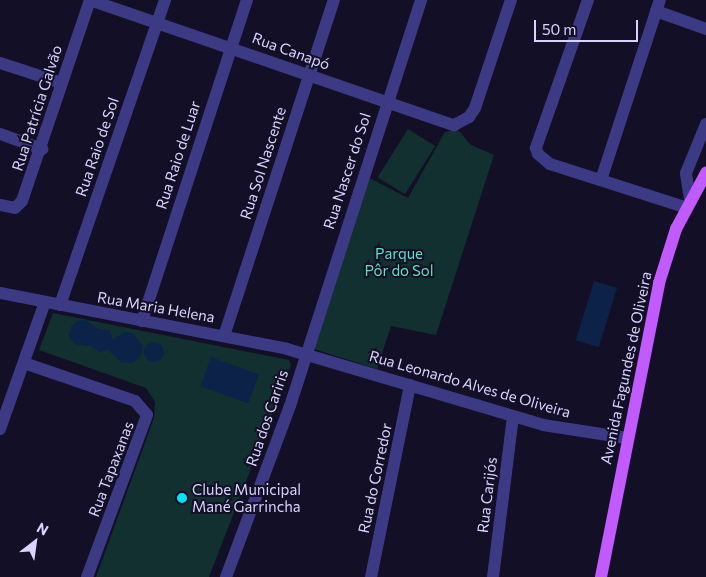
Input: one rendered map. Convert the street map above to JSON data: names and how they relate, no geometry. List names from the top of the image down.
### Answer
{
  "streets": {
    "main road": ["Avenida Fagundes de Oliveira"],
    "street": [
      "Rua Canapó",
      "Rua Patrícia Galvão",
      "Rua Raio de Sol",
      "Rua Raio de Luar",
      "Rua Sol Nascente",
      "Rua Nascer do Sol",
      "Rua Maria Helena",
      "Rua Leonardo Alves de Oliveira",
      "Rua dos Cariris",
      "Rua Tapaxanas",
      "Rua do Corredor",
      "Rua Carijós"
    ]
  },
  "crossings": [
    ["Rua Canapó", "Rua Patrícia Galvão"],
    ["Rua Canapó", "Rua Raio de Sol"],
    ["Rua Canapó", "Rua Raio de Luar"],
    ["Rua Canapó", "Rua Sol Nascente"],
    ["Rua Canapó", "Rua Nascer do Sol"],
    ["Rua Raio de Sol", "Rua Maria Helena"],
    ["Rua Raio de Luar", "Rua Maria Helena"],
    ["Rua Sol Nascente", "Rua Maria Helena"],
    ["Rua Nascer do Sol", "Rua Maria Helena"],
    ["Rua Nascer do Sol", "Rua Leonardo Alves de Oliveira"],
    ["Rua Nascer do Sol", "Rua dos Cariris"],
    ["Rua Maria Helena", "Rua Leonardo Alves de Oliveira"],
    ["Rua Maria Helena", "Rua dos Cariris"],
    ["Avenida Fagundes de Oliveira", "Rua Leonardo Alves de Oliveira"],
    ["Rua Leonardo Alves de Oliveira", "Rua dos Cariris"],
    ["Rua Leonardo Alves de Oliveira", "Rua do Corredor"],
    ["Rua Leonardo Alves de Oliveira", "Rua Carijós"]
  ],
  "parks": ["Parque Pôr do Sol"],
  "places": ["Clube Municipal Mané Garrincha"],
  "scale_bar": "50 m",
  "north": "top right"
}
